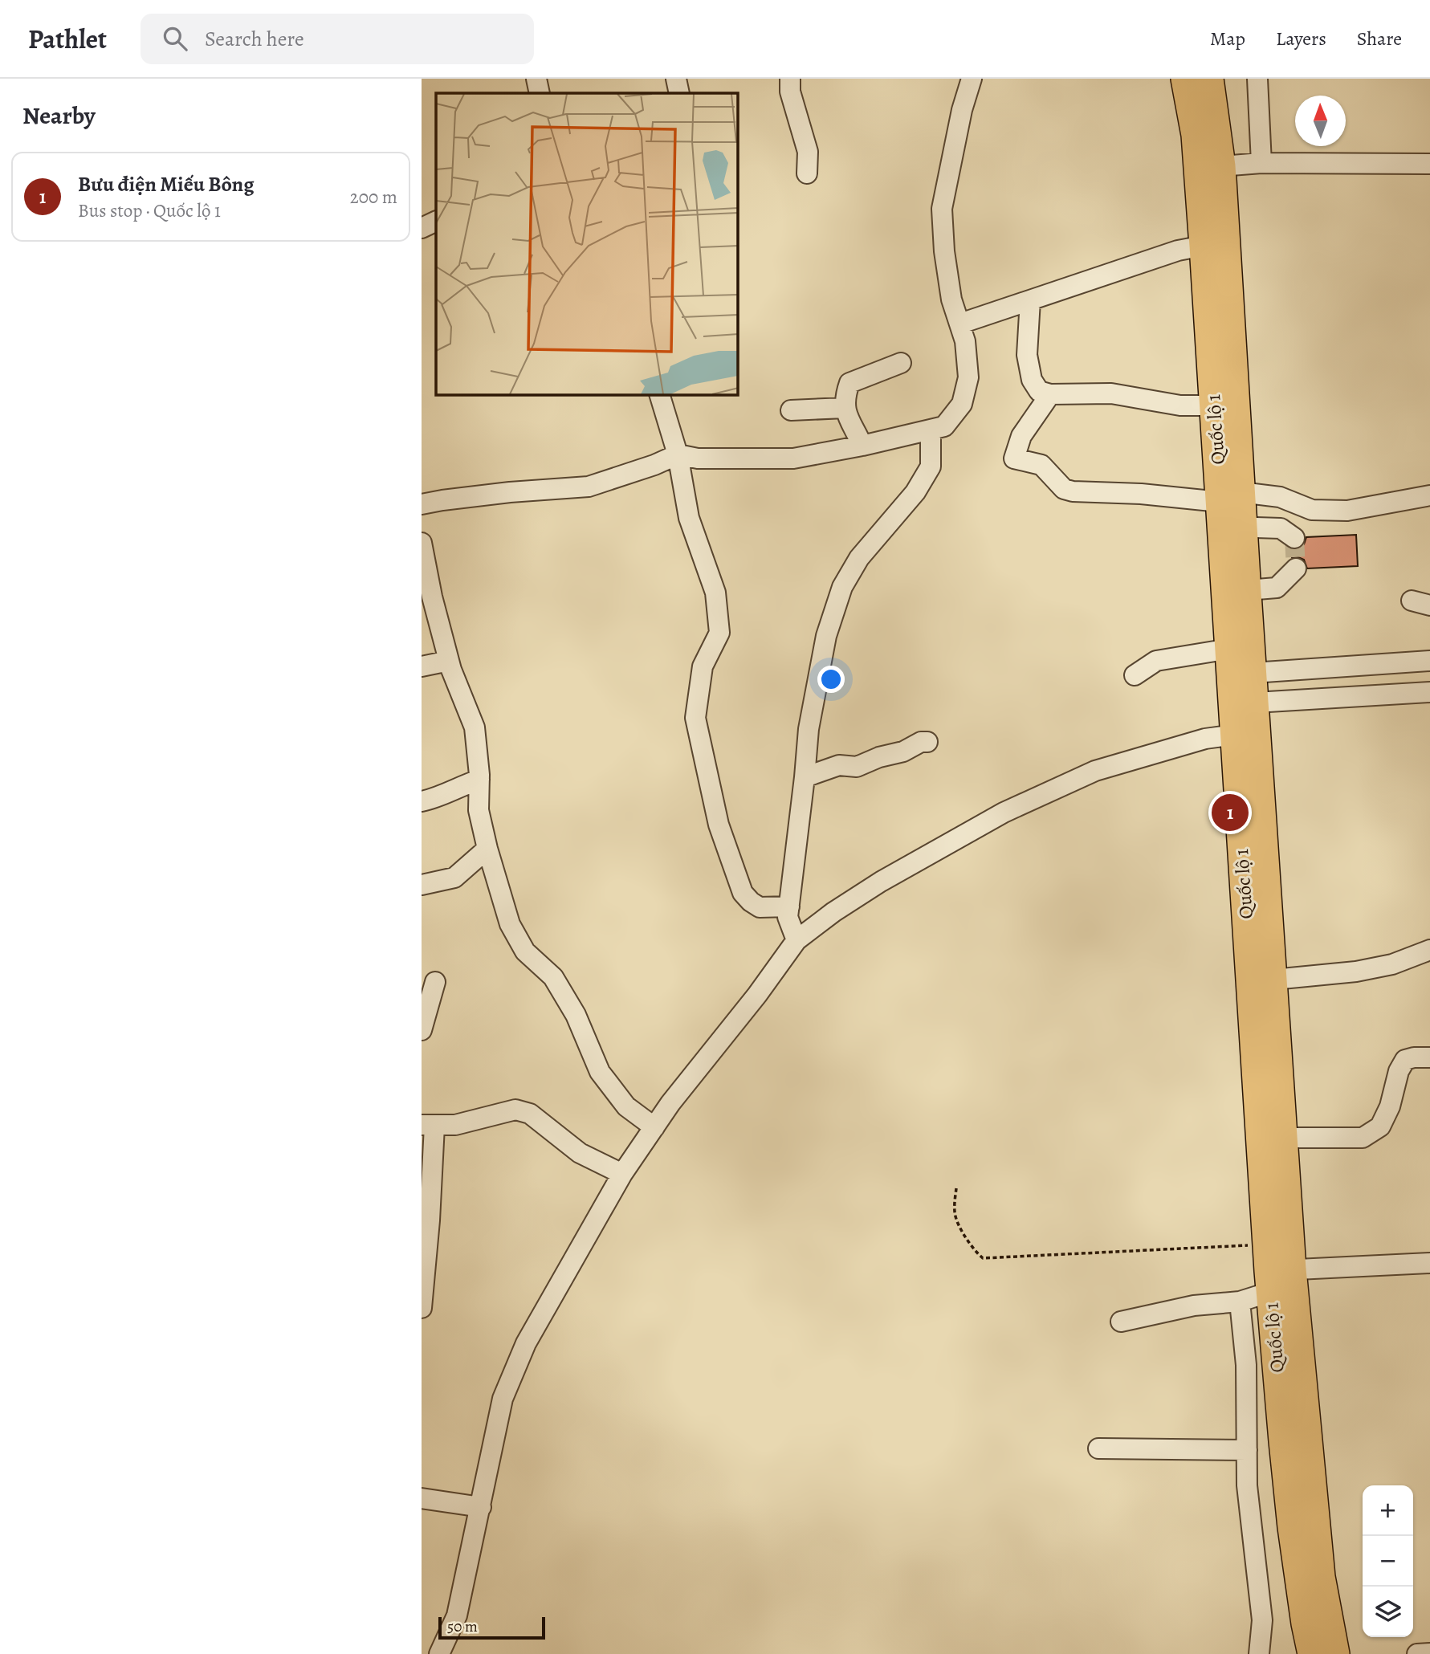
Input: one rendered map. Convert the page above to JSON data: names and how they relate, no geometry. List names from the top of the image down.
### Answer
{
  "streets": {
    "highway": ["Quốc lộ 1"]
  },
  "scale_bar": "50 m",
  "north": "top",
  "page": {
    "header": "Pathlet",
    "search": "Search here",
    "nav": ["Map", "Layers", "Share"],
    "heading": "Nearby",
    "list": [
      {
        "mark": "1",
        "name": "Bưu điện Miếu Bông",
        "note": "Bus stop · Quốc lộ 1",
        "value": "200 m"
      }
    ],
    "pins": "1",
    "map_buttons": ["+", "−"],
    "scale": "50 m"
  }
}
